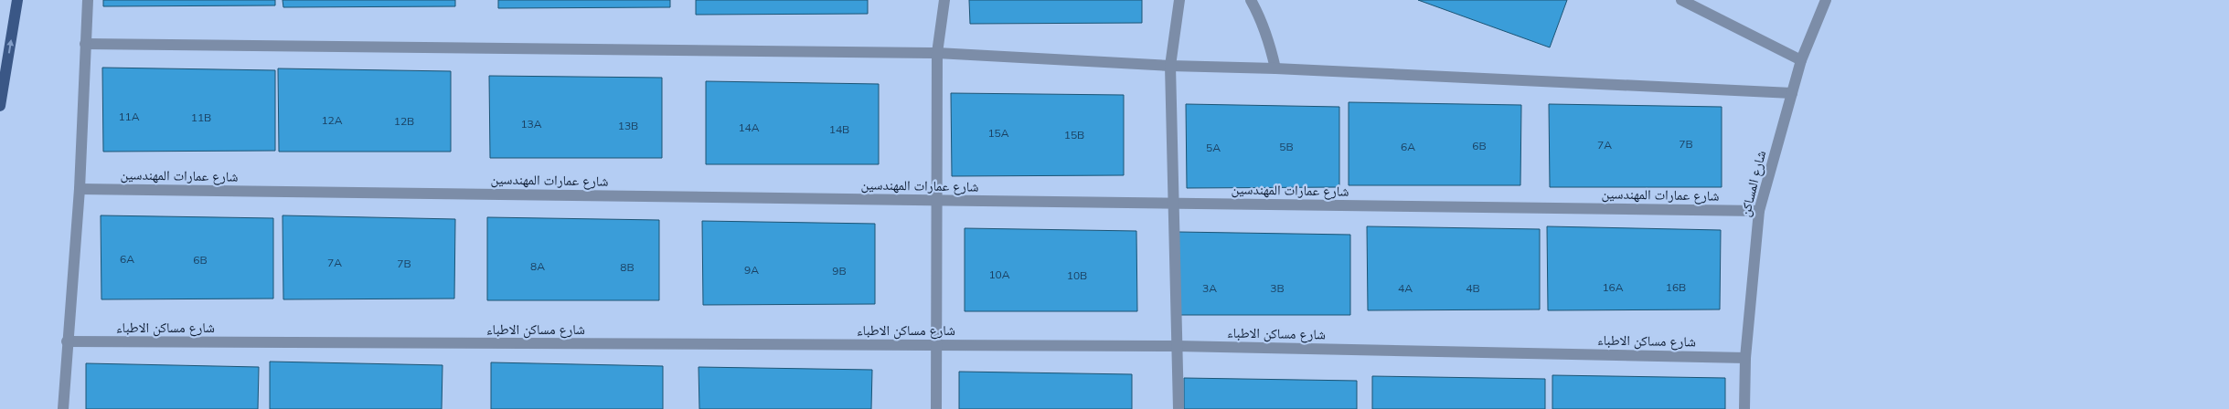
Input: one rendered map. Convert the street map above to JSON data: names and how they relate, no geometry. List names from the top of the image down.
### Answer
{
  "streets": {
    "street": ["شارع عمارات المهندسين", "شارع المساكن", "شارع مساكن الاطباء"]
  },
  "crossings": [
    ["شارع عمارات المهندسين", "شارع المساكن"],
    ["شارع المساكن", "شارع مساكن الاطباء"]
  ],
  "house_numbers": [
    "11A",
    "11B",
    "12A",
    "12B",
    "13A",
    "13B",
    "14A",
    "14B",
    "15A",
    "15B",
    "7B",
    "7A",
    "6B",
    "5B",
    "6A",
    "5A",
    "6A",
    "6B",
    "7A",
    "7B",
    "8A",
    "8B",
    "9A",
    "9B",
    "10A",
    "10B",
    "16A",
    "16B",
    "3A",
    "3B",
    "4A",
    "4B"
  ]
}
